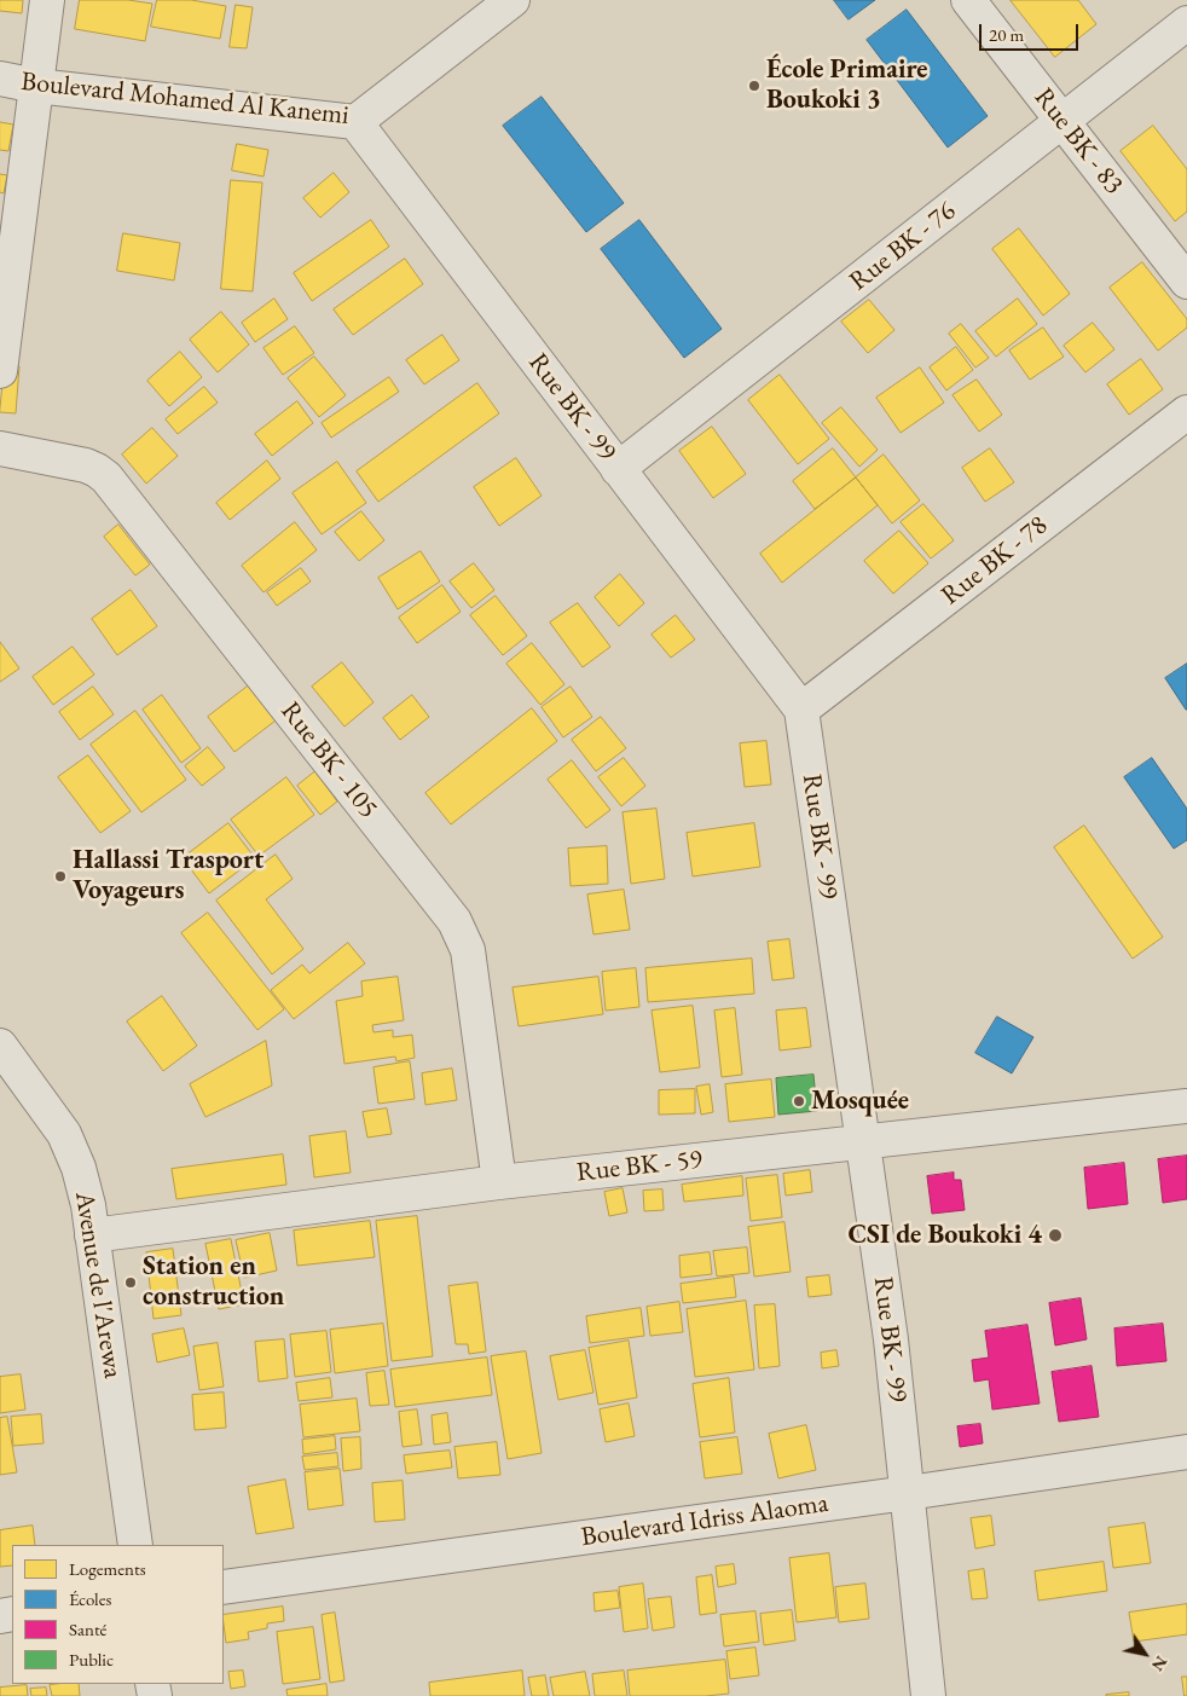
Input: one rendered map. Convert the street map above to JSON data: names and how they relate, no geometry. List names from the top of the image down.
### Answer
{
  "streets": {
    "street": [
      "Boulevard Mohamed Al Kanemi",
      "Rue BK - 83",
      "Rue BK - 76",
      "Rue BK - 99",
      "Rue BK - 78",
      "Rue BK - 105",
      "Rue BK - 59",
      "Avenue de l'Arewa",
      "Boulevard Idriss Alaoma"
    ]
  },
  "crossings": [
    ["Boulevard Mohamed Al Kanemi", "Rue BK - 99"],
    ["Rue BK - 83", "Rue BK - 76"],
    ["Rue BK - 76", "Rue BK - 99"],
    ["Rue BK - 99", "Rue BK - 78"],
    ["Rue BK - 99", "Rue BK - 59"],
    ["Rue BK - 99", "Boulevard Idriss Alaoma"],
    ["Rue BK - 105", "Rue BK - 59"],
    ["Rue BK - 59", "Avenue de l'Arewa"]
  ],
  "places": [
    "École Primaire Boukoki 3",
    "Hallassi Trasport Voyageurs",
    "Mosquée",
    "CSI de Boukoki 4",
    "Station en construction"
  ],
  "legend": [
    "Logements",
    "Écoles",
    "Santé",
    "Public"
  ],
  "scale_bar": "20 m",
  "north": "bottom right"
}
